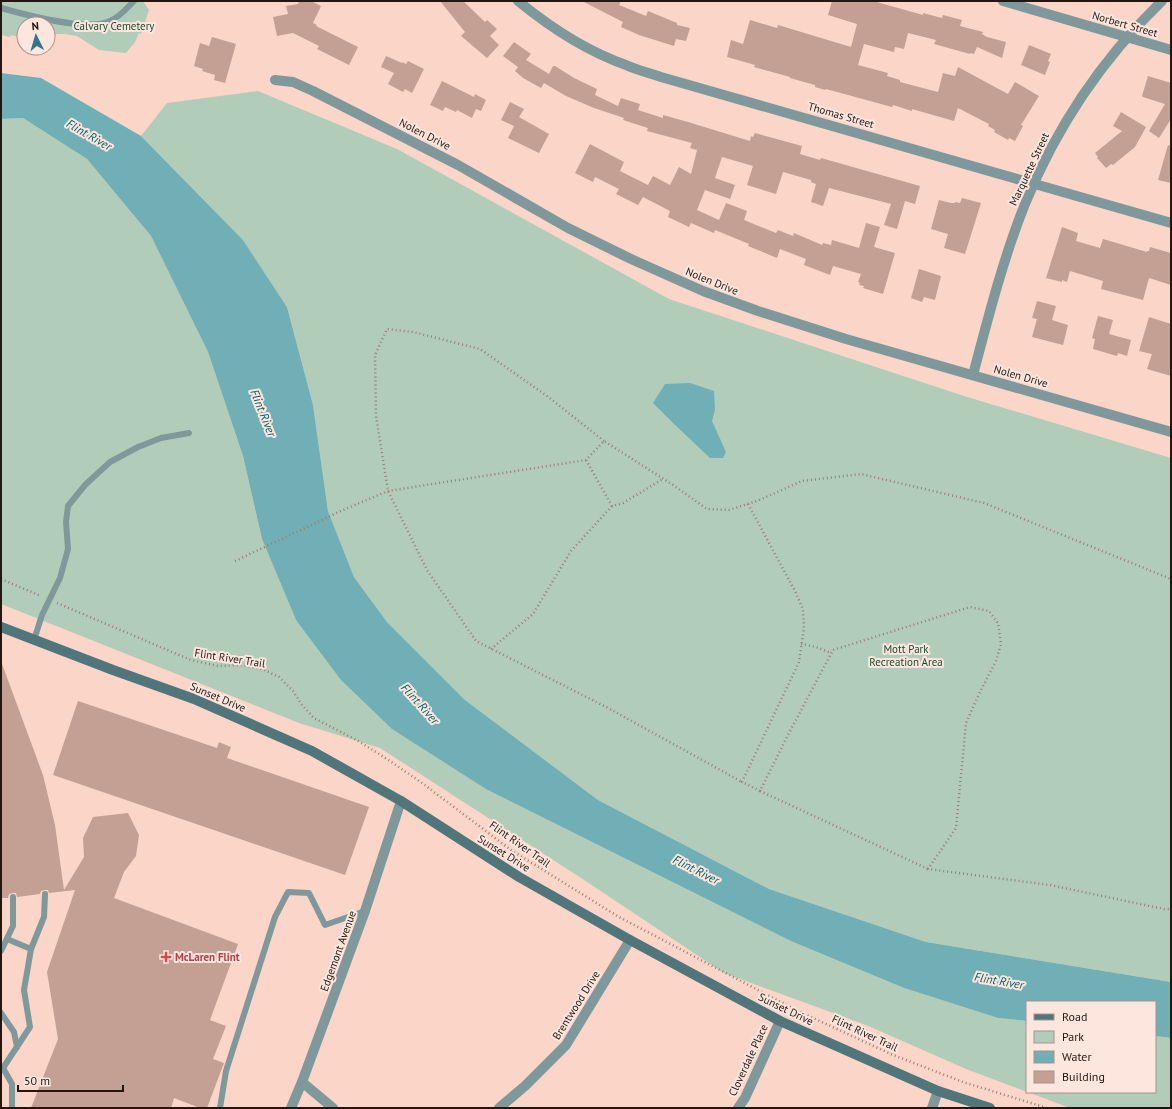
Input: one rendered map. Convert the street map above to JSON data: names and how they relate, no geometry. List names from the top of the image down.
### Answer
{
  "streets": {
    "street": [
      "Norbert Street",
      "Thomas Street",
      "Nolen Drive",
      "Marquette Street",
      "Sunset Drive",
      "Edgemont Avenue",
      "Brentwood Drive",
      "Cloverdale Place"
    ],
    "path": ["Flint River Trail"]
  },
  "crossings": [
    ["Norbert Street", "Marquette Street"],
    ["Thomas Street", "Marquette Street"],
    ["Nolen Drive", "Marquette Street"],
    ["Sunset Drive", "Edgemont Avenue"],
    ["Sunset Drive", "Brentwood Drive"],
    ["Sunset Drive", "Cloverdale Place"]
  ],
  "water": ["Flint River"],
  "parks": ["Calvary Cemetery", "Mott Park Recreation Area"],
  "places": {
    "health": ["McLaren Flint"]
  },
  "legend": [
    "Road",
    "Park",
    "Water",
    "Building"
  ],
  "scale_bar": "50 m",
  "north": "top"
}
